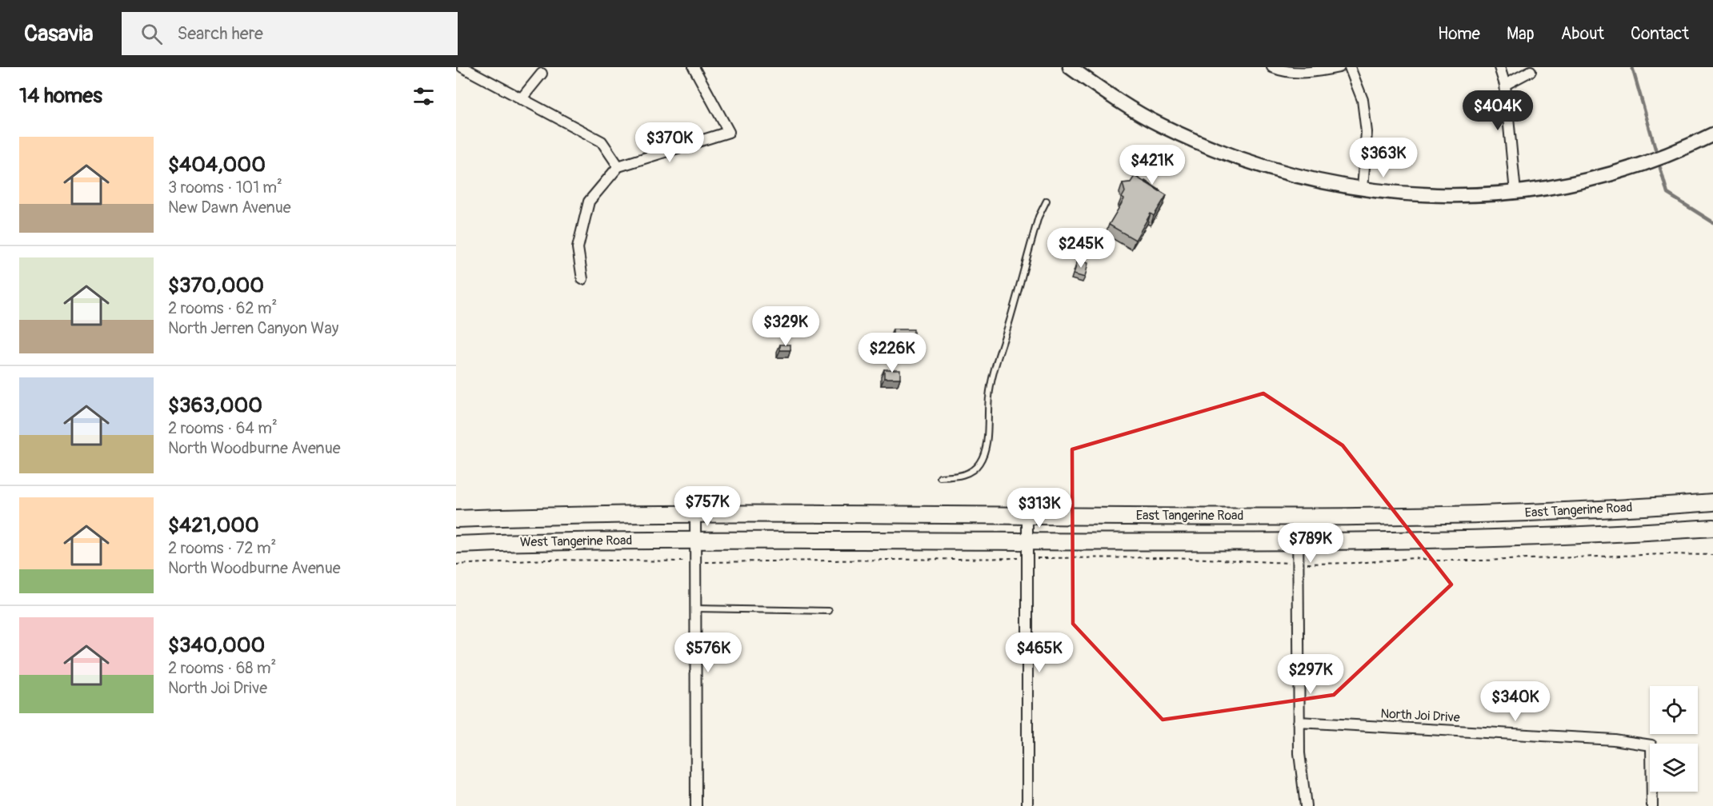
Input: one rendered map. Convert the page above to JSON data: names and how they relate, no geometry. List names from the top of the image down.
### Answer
{
  "streets": {
    "main road": ["East Tangerine Road", "West Tangerine Road"],
    "street": ["North Joi Drive"]
  },
  "crossings": [
    ["East Tangerine Road", "West Tangerine Road"]
  ],
  "page": {
    "header": "Casavia",
    "search": "Search here",
    "nav": [
      "Home",
      "Map",
      "About",
      "Contact"
    ],
    "heading": "14 homes",
    "price": [
      "$404K",
      "$370K",
      "$363K",
      "$421K",
      "$245K",
      "$329K",
      "$226K",
      "$757K",
      "$313K",
      "$789K",
      "$576K",
      "$465K",
      "$297K",
      "$340K"
    ],
    "list": [
      {
        "name": "$404,000",
        "note": "3 rooms · 101 m² · New Dawn Avenue"
      },
      {
        "name": "$370,000",
        "note": "2 rooms · 62 m² · North Jerren Canyon Way"
      },
      {
        "name": "$363,000",
        "note": "2 rooms · 64 m² · North Woodburne Avenue"
      },
      {
        "name": "$421,000",
        "note": "2 rooms · 72 m² · North Woodburne Avenue"
      },
      {
        "name": "$340,000",
        "note": "2 rooms · 68 m² · North Joi Drive"
      }
    ]
  }
}
